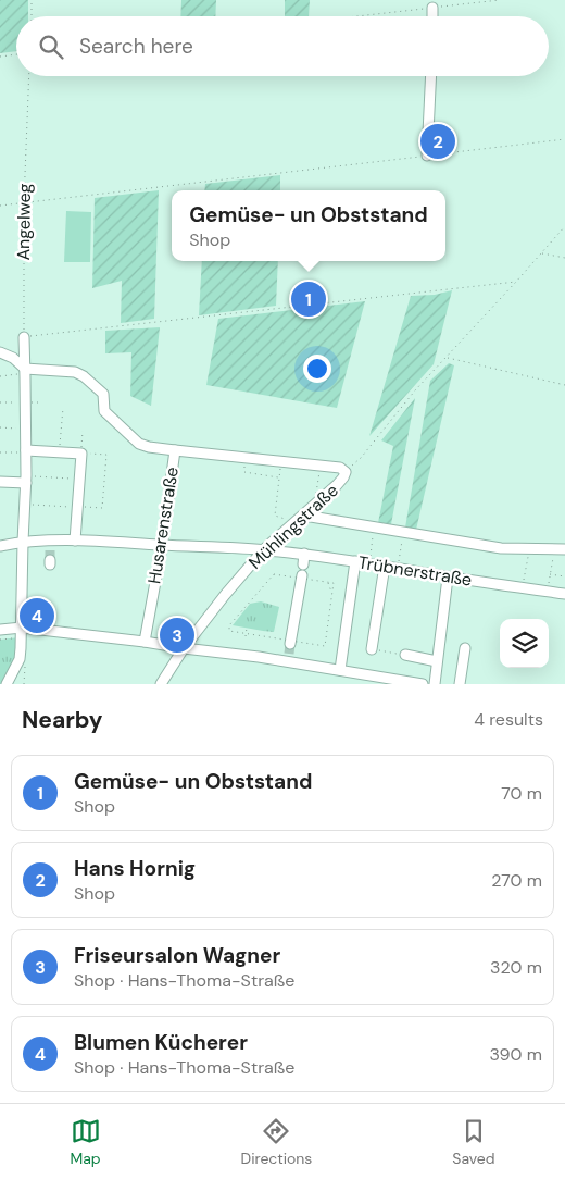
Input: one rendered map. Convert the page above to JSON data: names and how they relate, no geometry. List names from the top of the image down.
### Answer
{
  "streets": {
    "street": ["Husarenstraße", "Mühlingstraße", "Trübnerstraße"],
    "path": ["Angelweg"]
  },
  "crossings": [
    ["Husarenstraße", "Mühlingstraße"],
    ["Husarenstraße", "Trübnerstraße"],
    ["Mühlingstraße", "Trübnerstraße"]
  ],
  "page": {
    "search": "Search here",
    "pins": [
      "2",
      "1",
      "4",
      "3"
    ],
    "popup": ["Gemüse- un Obststand", "Shop"],
    "heading": ["Nearby", "4 results"],
    "list": [
      {
        "mark": "1",
        "name": "Gemüse- un Obststand",
        "note": "Shop",
        "value": "70 m"
      },
      {
        "mark": "2",
        "name": "Hans Hornig",
        "note": "Shop",
        "value": "270 m"
      },
      {
        "mark": "3",
        "name": "Friseursalon Wagner",
        "note": "Shop · Hans-Thoma-Straße",
        "value": "320 m"
      },
      {
        "mark": "4",
        "name": "Blumen Kücherer",
        "note": "Shop · Hans-Thoma-Straße",
        "value": "390 m"
      }
    ],
    "nav": ["Map", "Directions", "Saved"]
  }
}
